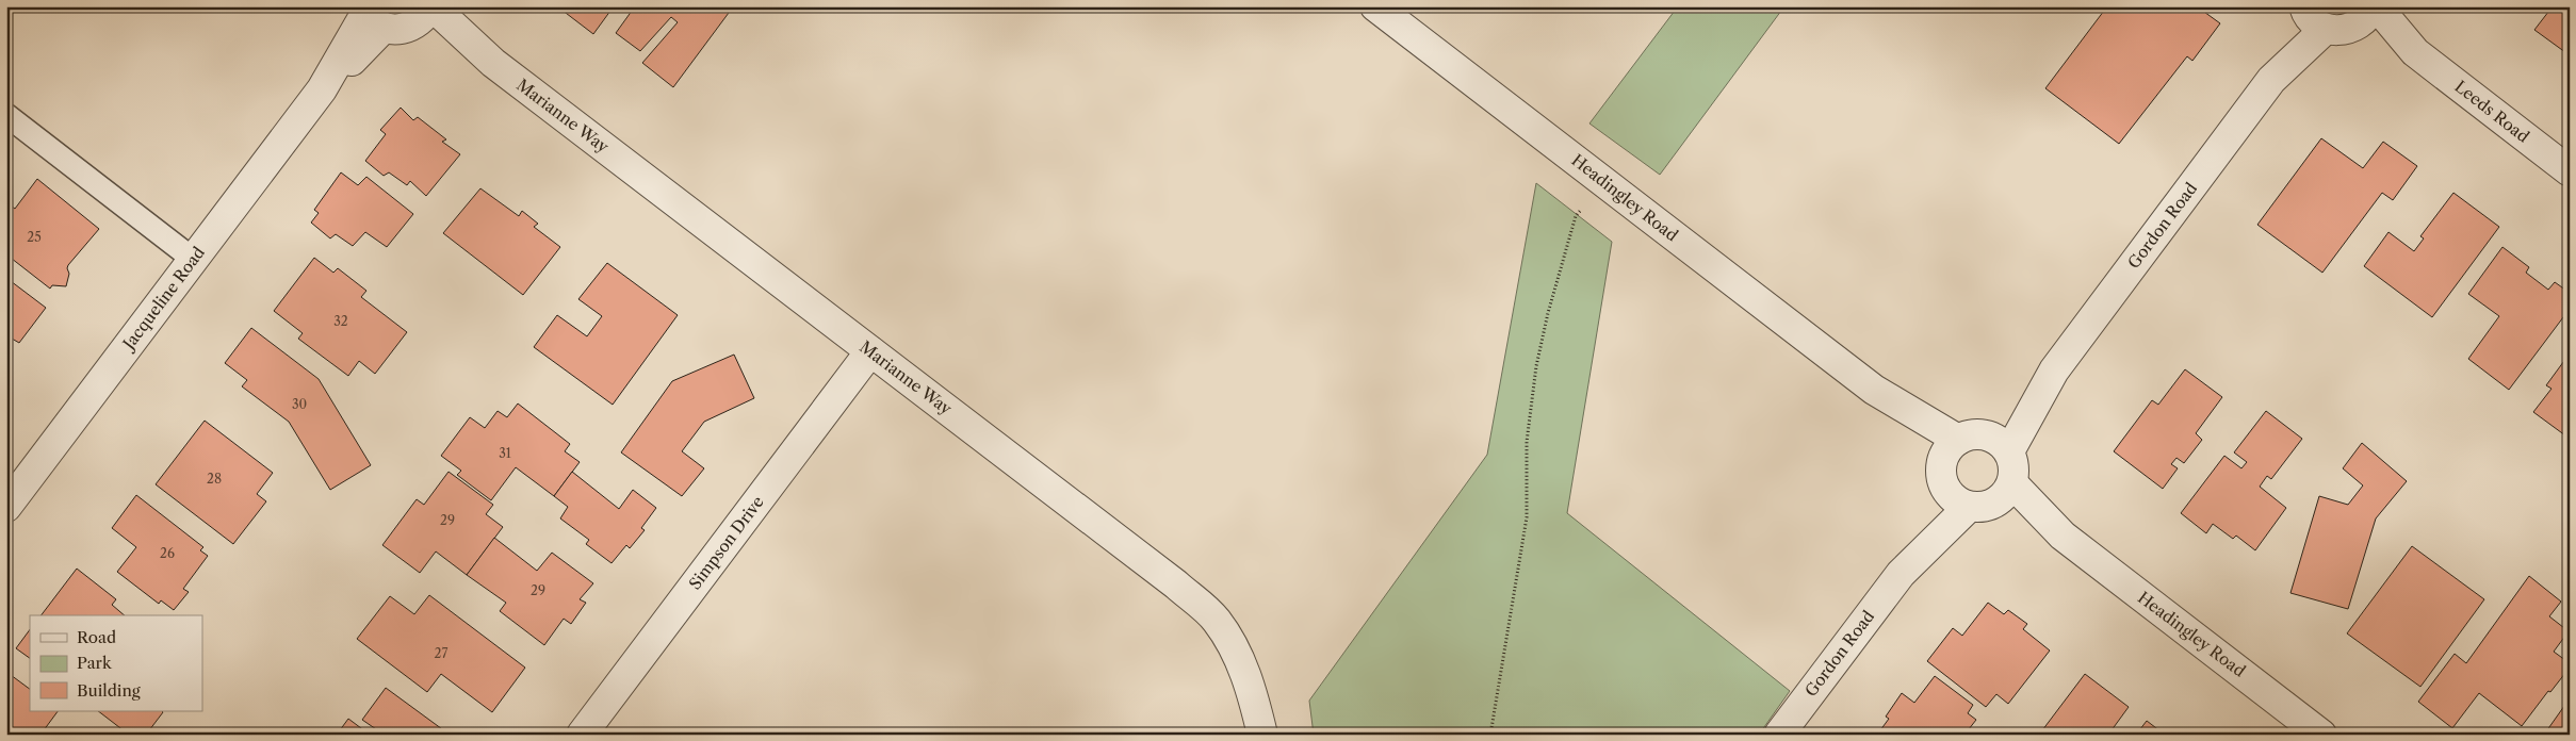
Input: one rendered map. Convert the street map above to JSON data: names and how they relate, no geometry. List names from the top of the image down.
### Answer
{
  "streets": {
    "street": [
      "Leeds Road",
      "Marianne Way",
      "Headingley Road",
      "Gordon Road",
      "Jacqueline Road",
      "Simpson Drive"
    ]
  },
  "crossings": [
    ["Marianne Way", "Simpson Drive"],
    ["Headingley Road", "Gordon Road"]
  ],
  "house_numbers": [
    "25",
    "32",
    "30",
    "31",
    "28",
    "29",
    "26",
    "29",
    "27"
  ],
  "legend": ["Road", "Park", "Building"]
}
